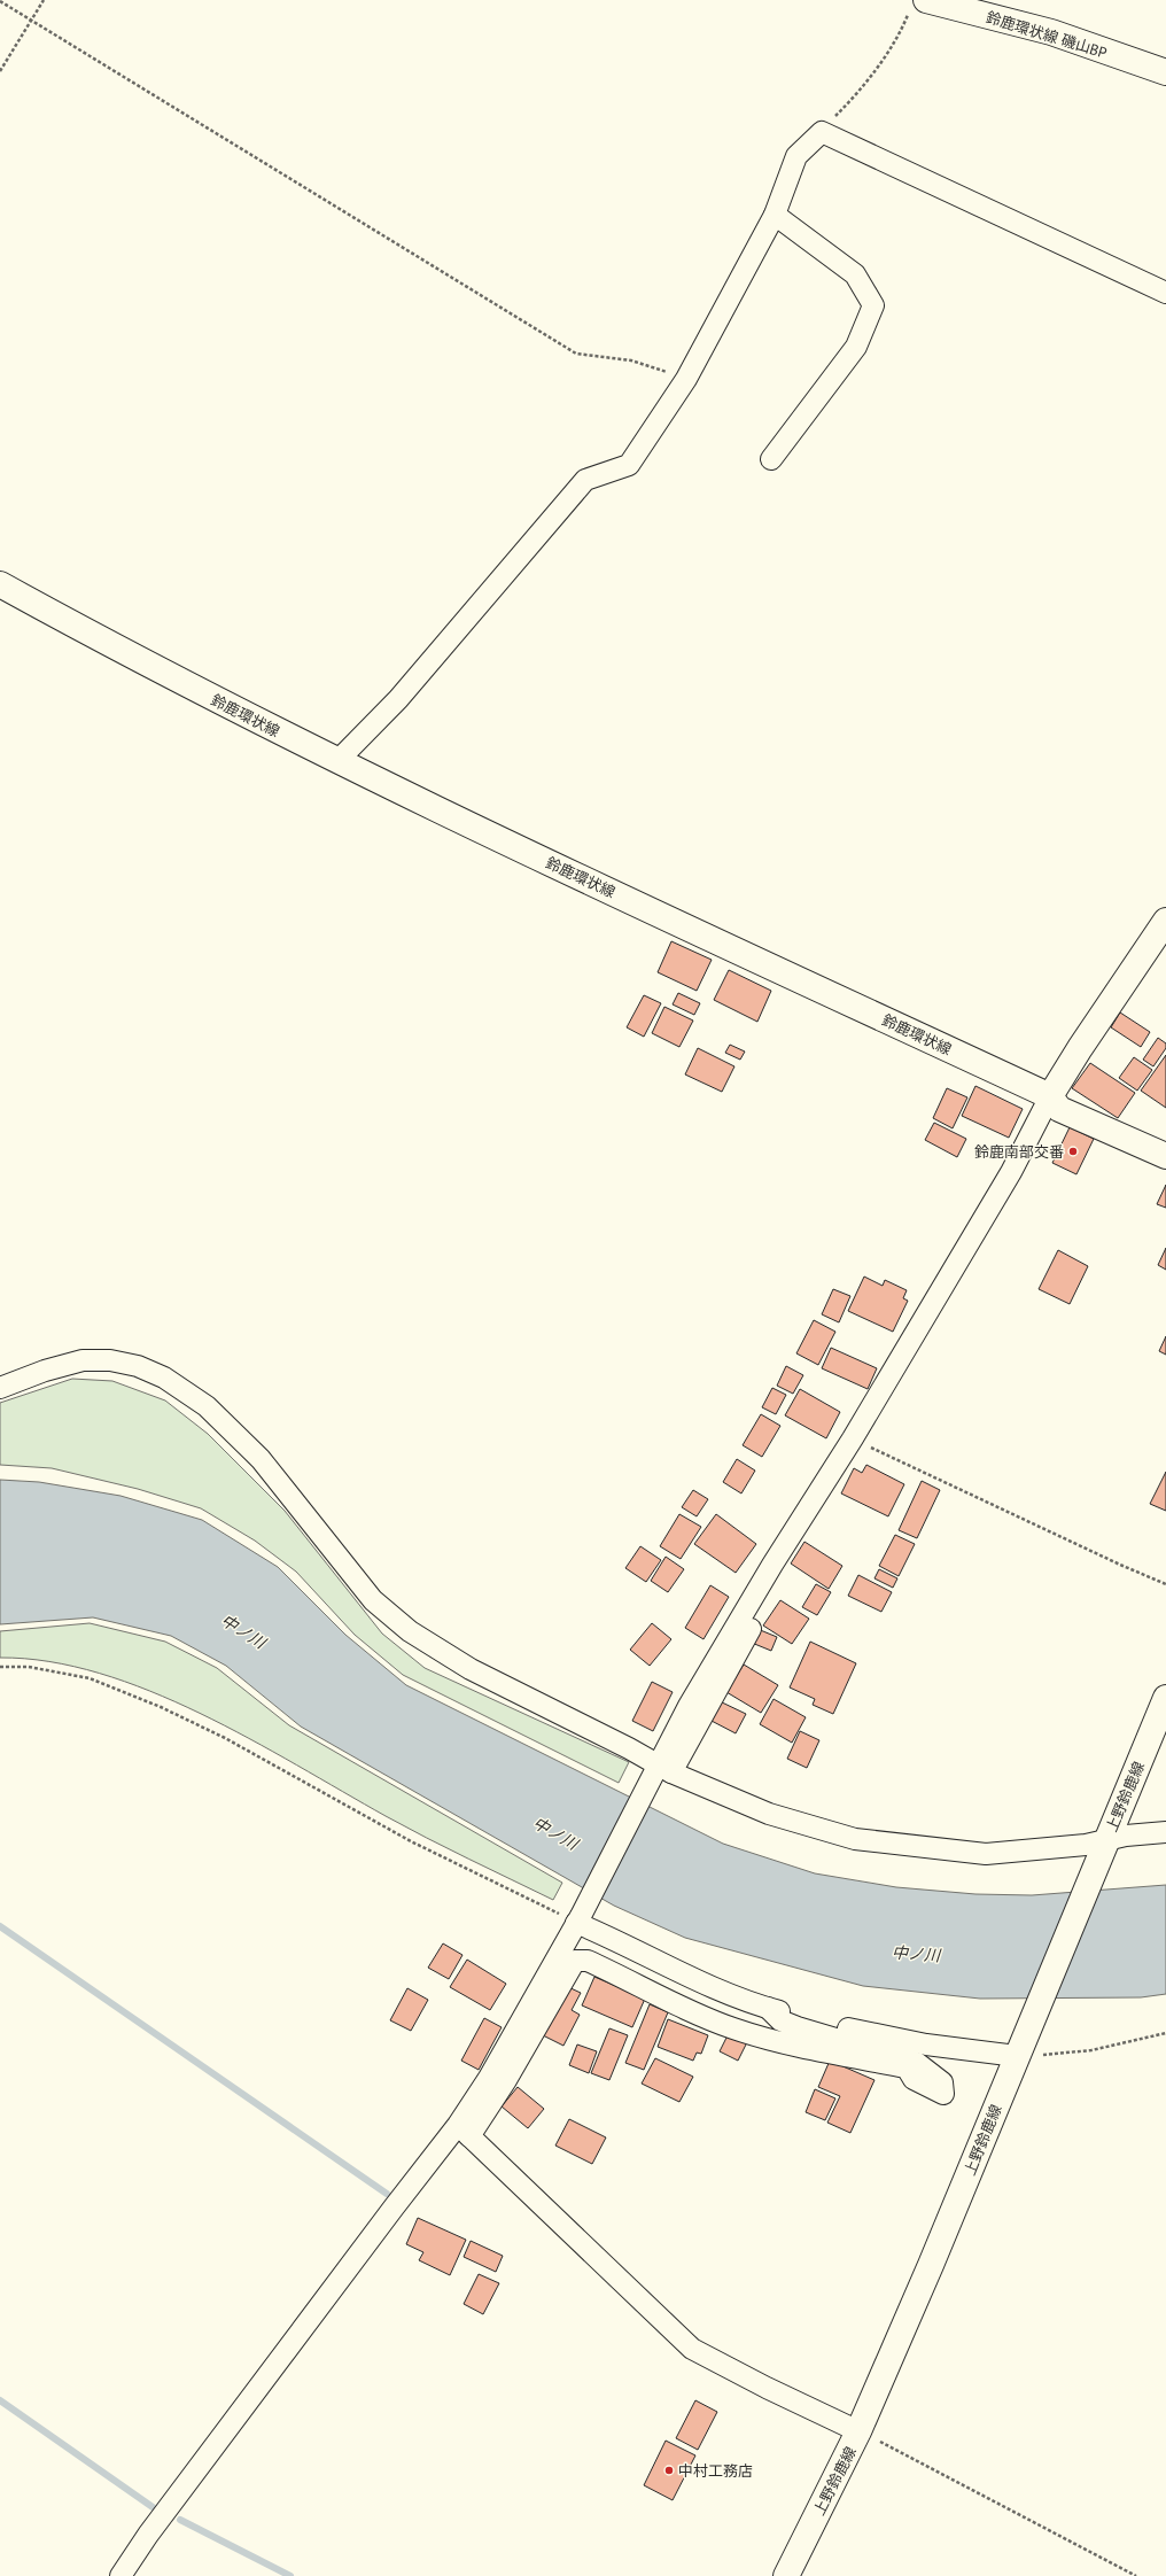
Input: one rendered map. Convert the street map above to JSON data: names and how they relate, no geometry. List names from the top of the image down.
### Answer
{
  "streets": {
    "main road": ["鈴鹿環状線 磯山BP", "鈴鹿環状線", "上野鈴鹿線"]
  },
  "water": ["中ノ川"],
  "places": ["鈴鹿南部交番", "中村工務店"]
}
